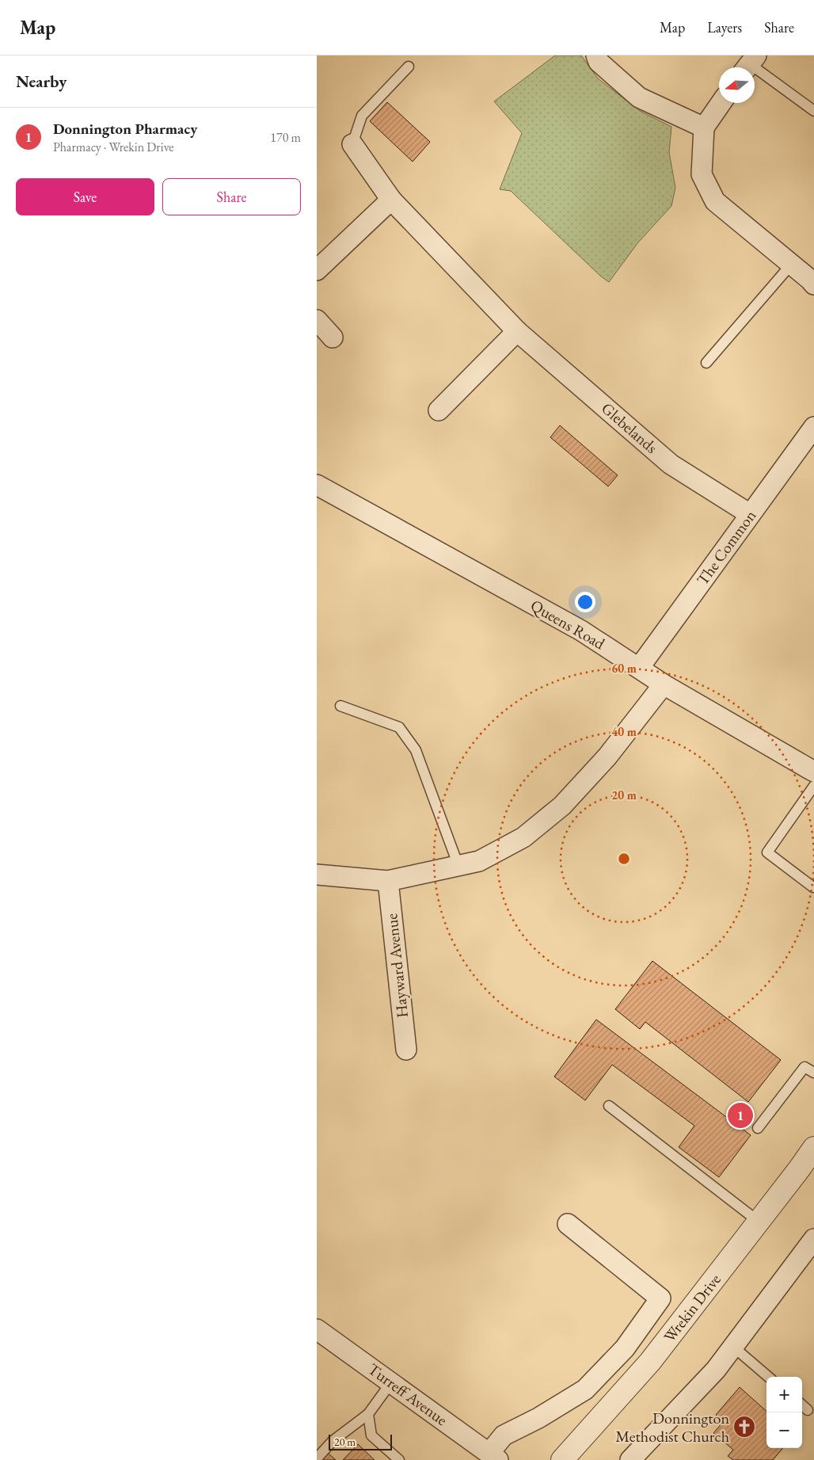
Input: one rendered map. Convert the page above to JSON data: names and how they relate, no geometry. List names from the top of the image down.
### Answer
{
  "streets": {
    "street": [
      "Glebelands",
      "The Common",
      "Queens Road",
      "Hayward Avenue",
      "Wrekin Drive",
      "Turreff Avenue"
    ]
  },
  "crossings": [
    ["Glebelands", "The Common"],
    ["The Common", "Queens Road"]
  ],
  "places": {
    "church": ["Donnington Methodist Church"]
  },
  "scale_bar": "20 m",
  "north": "left",
  "page": {
    "header": "Map",
    "nav": ["Map", "Layers", "Share"],
    "heading": "Nearby",
    "list": [
      {
        "mark": "1",
        "name": "Donnington Pharmacy",
        "note": "Pharmacy · Wrekin Drive",
        "value": "170 m"
      }
    ],
    "buttons": ["Save", "Share"],
    "pins": "1",
    "map_buttons": ["+", "−"],
    "scale": "20 m"
  },
  "rings": ["60 m", "40 m", "20 m"]
}
